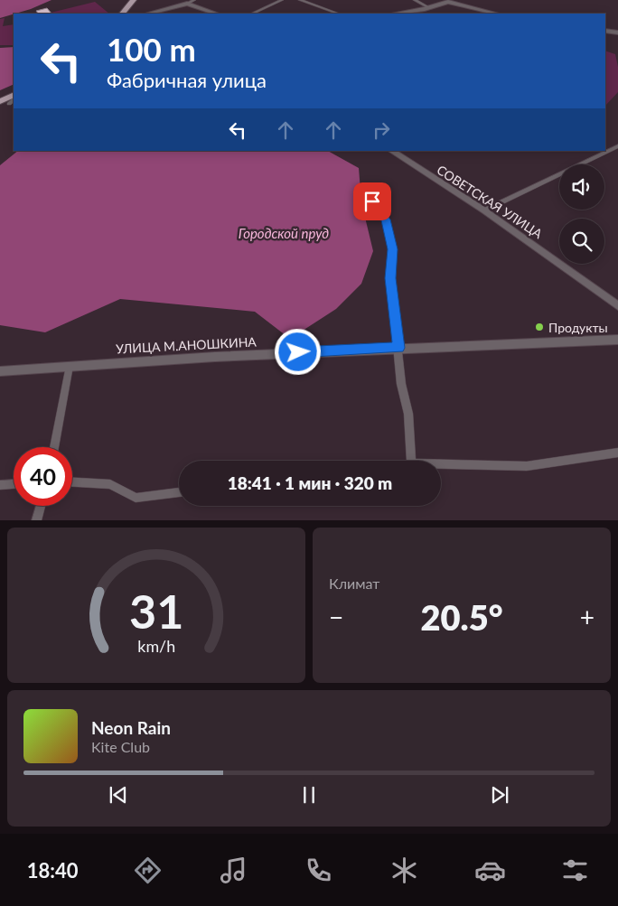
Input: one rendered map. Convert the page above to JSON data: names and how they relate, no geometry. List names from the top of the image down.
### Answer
{
  "streets": {
    "street": ["СОВЕТСКАЯ УЛИЦА", "УЛИЦА М.АНОШКИНА"]
  },
  "water": ["Городской пруд"],
  "places": ["Продукты"],
  "page": {
    "turn": ["100 m", "Фабричная улица"],
    "limit": "40",
    "trip": "18:41 · 1 мин · 320 m",
    "tile": "Климат",
    "heat": ["−", "20.5°", "+"],
    "song": ["Neon Rain", "Kite Club"],
    "tabs": "18:40",
    "gauge": ["31", "km/h"]
  }
}
